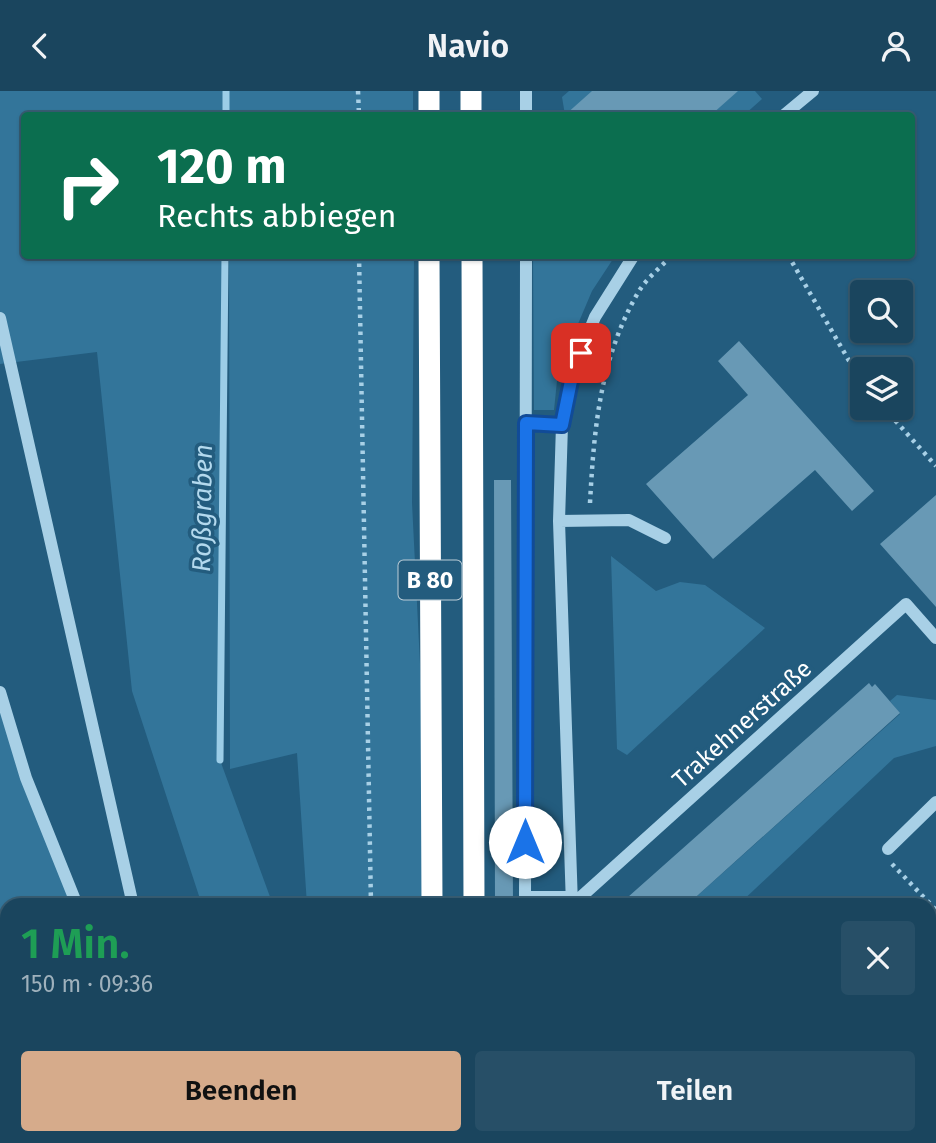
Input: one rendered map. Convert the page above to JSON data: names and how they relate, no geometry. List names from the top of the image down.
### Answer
{
  "streets": {
    "highway": ["B 80"],
    "street": ["Trakehnerstraße"]
  },
  "water": ["Roßgraben"],
  "page": {
    "header": "Navio",
    "turn": ["120 m", "Rechts abbiegen"],
    "heading": ["1 Min.", "150 m · 09:36"],
    "buttons": ["Beenden", "Teilen"]
  }
}
